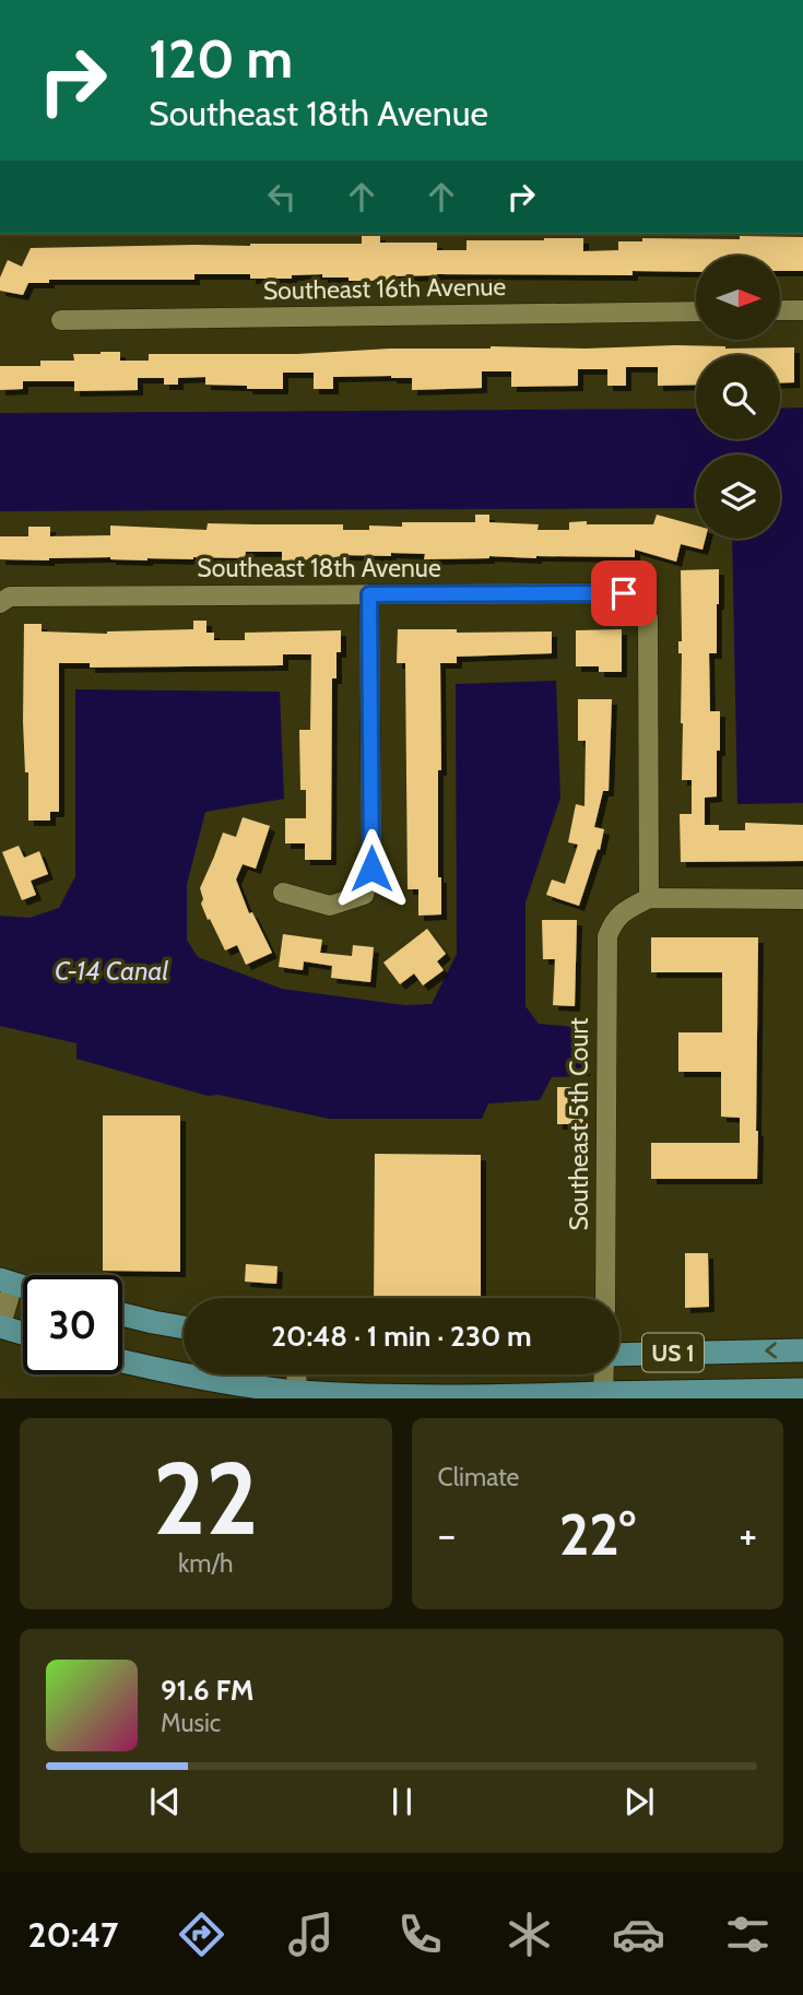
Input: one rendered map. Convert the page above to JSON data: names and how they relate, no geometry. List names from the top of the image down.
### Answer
{
  "streets": {
    "main road": ["US 1"],
    "street": ["Southeast 16th Avenue", "Southeast 18th Avenue", "Southeast 5th Court"]
  },
  "crossings": [
    ["Southeast 18th Avenue", "Southeast 5th Court"]
  ],
  "water": ["C-14 Canal"],
  "north": "right",
  "page": {
    "turn": ["120 m", "Southeast 18th Avenue"],
    "limit": "30",
    "trip": "20:48 · 1 min · 230 m",
    "tile": [
      ["22", "km/h"],
      "Climate"
    ],
    "heat": ["−", "22°", "+"],
    "song": ["91.6 FM", "Music"],
    "tabs": "20:47"
  }
}
